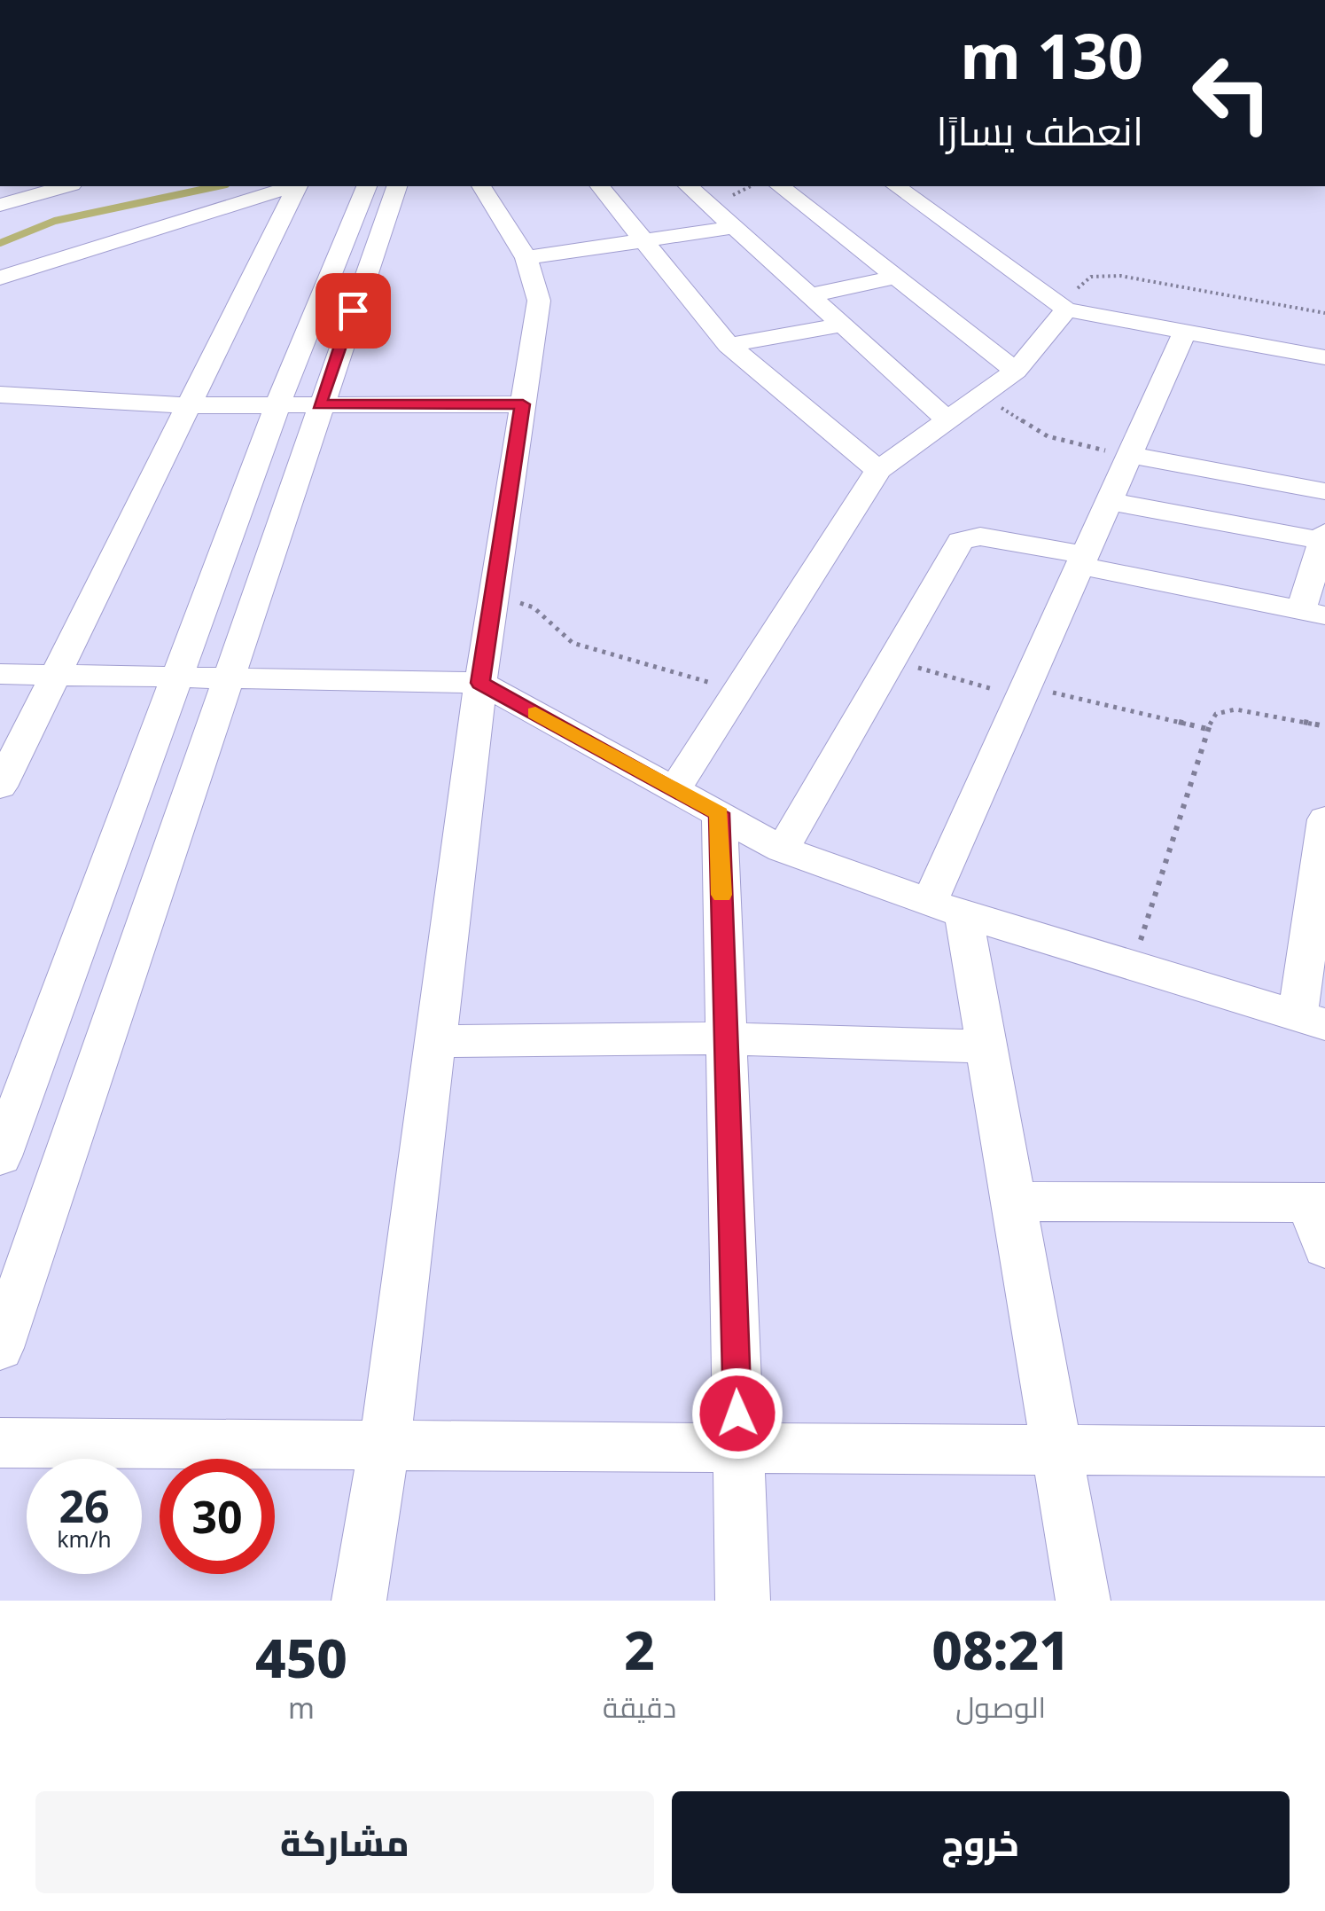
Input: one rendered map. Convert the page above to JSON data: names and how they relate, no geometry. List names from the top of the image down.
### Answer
{
  "page": {
    "turn": ["130 m", "انعطف يسارًا"],
    "speed": "26 km/h",
    "limit": "30",
    "eta": [
      "08:21",
      "الوصول",
      "2",
      "دقيقة",
      "450",
      "m"
    ],
    "buttons": ["خروج", "مشاركة"]
  }
}
